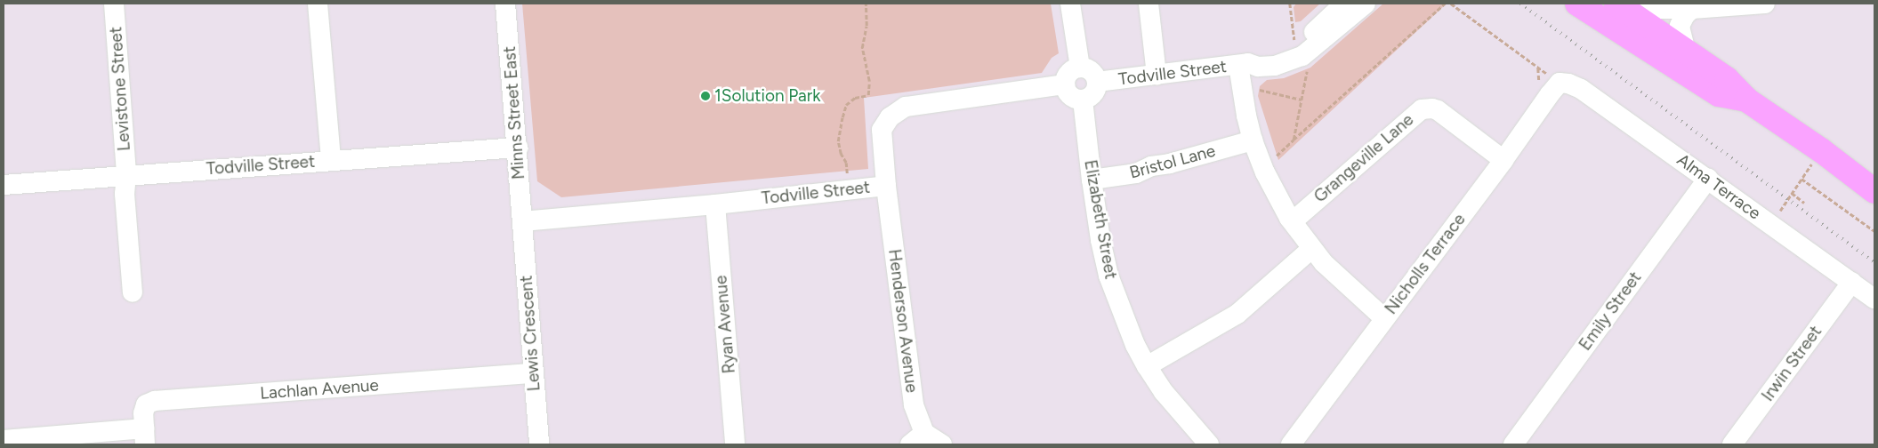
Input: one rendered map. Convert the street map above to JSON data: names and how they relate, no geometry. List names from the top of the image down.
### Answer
{
  "streets": {
    "street": [
      "Todville Street",
      "Levistone Street",
      "Minns Street East",
      "Grangeville Lane",
      "Bristol Lane",
      "Alma Terrace",
      "Elizabeth Street",
      "Nicholls Terrace",
      "Emily Street",
      "Henderson Avenue",
      "Ryan Avenue",
      "Lewis Crescent",
      "Irwin Street",
      "Lachlan Avenue"
    ]
  },
  "crossings": [
    ["Todville Street", "Levistone Street"],
    ["Todville Street", "Minns Street East"],
    ["Todville Street", "Elizabeth Street"],
    ["Todville Street", "Henderson Avenue"],
    ["Todville Street", "Ryan Avenue"],
    ["Todville Street", "Lewis Crescent"],
    ["Minns Street East", "Lewis Crescent"],
    ["Grangeville Lane", "Nicholls Terrace"],
    ["Bristol Lane", "Elizabeth Street"],
    ["Alma Terrace", "Nicholls Terrace"],
    ["Alma Terrace", "Emily Street"],
    ["Alma Terrace", "Irwin Street"],
    ["Lewis Crescent", "Lachlan Avenue"]
  ],
  "places": ["1Solution Park"]
}
